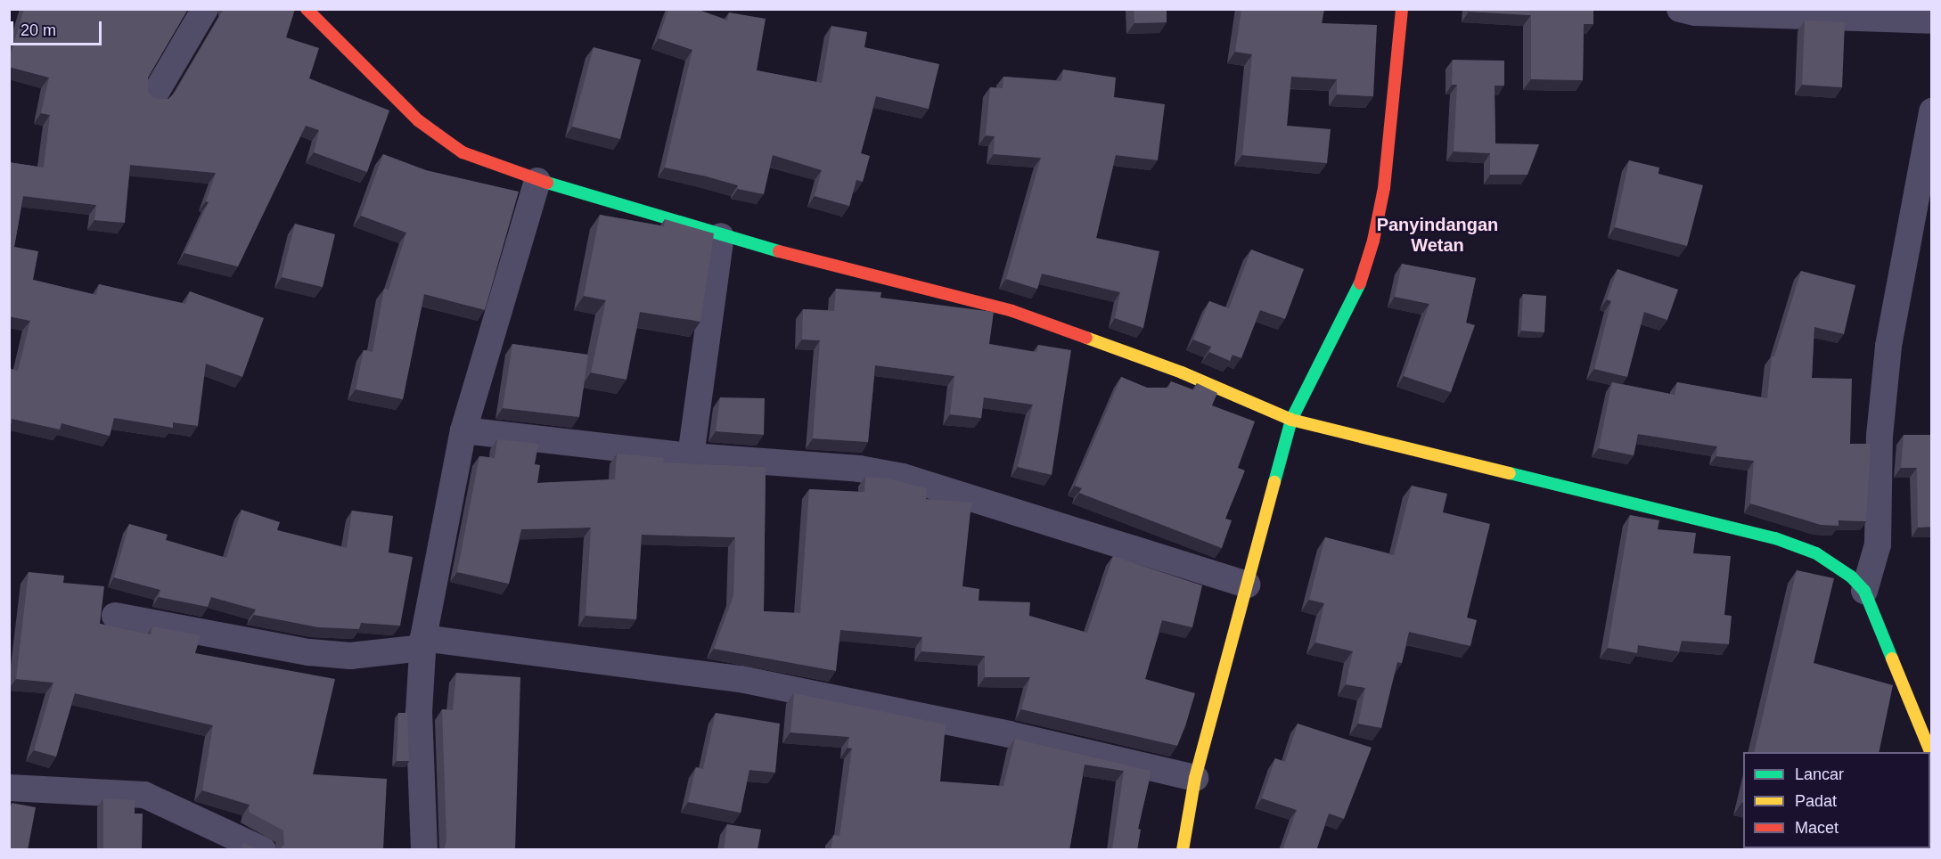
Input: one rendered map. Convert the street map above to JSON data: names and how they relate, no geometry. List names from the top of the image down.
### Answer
{
  "districts": ["Panyindangan Wetan"],
  "legend": ["Lancar", "Padat", "Macet"],
  "scale_bar": "20 m"
}
